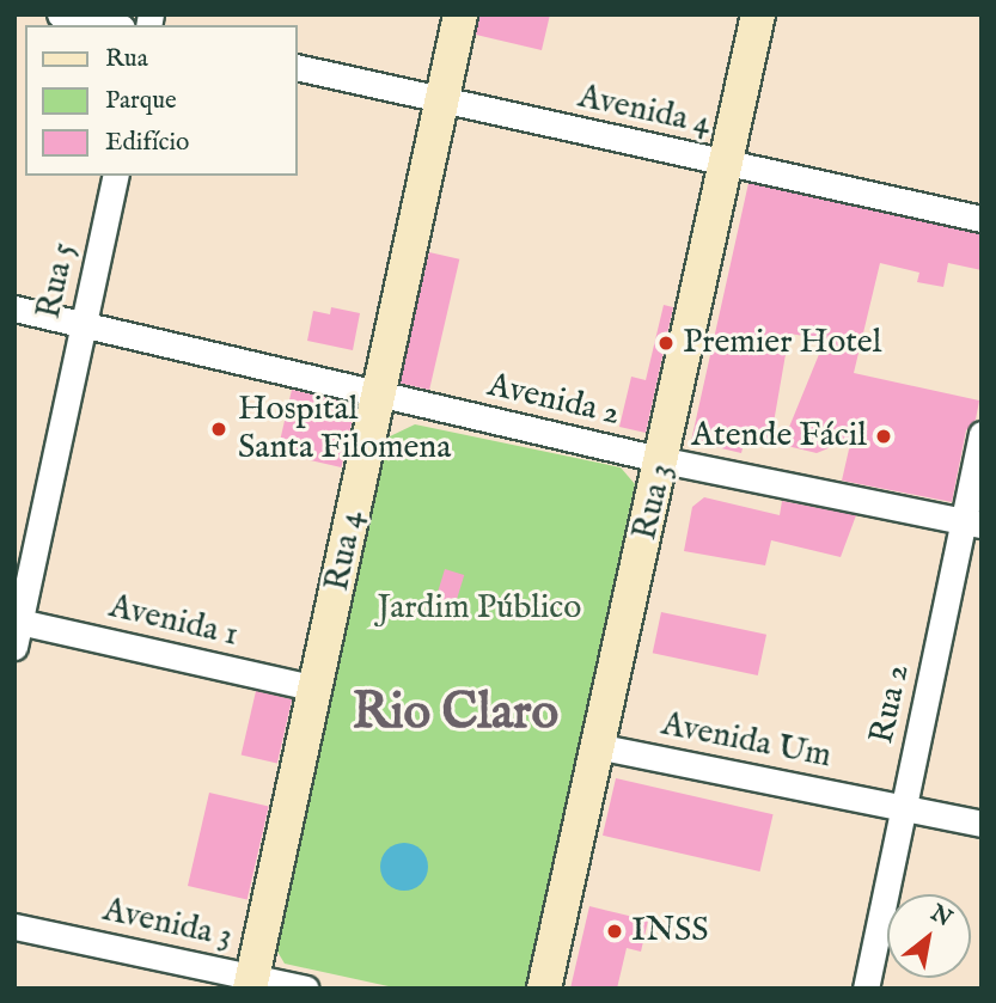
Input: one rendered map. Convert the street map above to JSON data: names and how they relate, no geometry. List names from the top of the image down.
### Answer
{
  "streets": {
    "main road": ["Rua 3", "Rua 4"],
    "street": [
      "Avenida 4",
      "Rua 5",
      "Avenida 2",
      "Avenida 1",
      "Rua 2",
      "Avenida Um",
      "Avenida 3"
    ]
  },
  "crossings": [
    ["Avenida 4", "Rua 3"],
    ["Avenida 4", "Rua 4"],
    ["Rua 5", "Avenida 2"],
    ["Rua 5", "Avenida 1"],
    ["Avenida 2", "Rua 3"],
    ["Avenida 2", "Rua 4"],
    ["Avenida 2", "Rua 2"],
    ["Rua 3", "Avenida Um"],
    ["Rua 4", "Avenida 1"],
    ["Rua 4", "Avenida 3"],
    ["Rua 2", "Avenida Um"]
  ],
  "districts": ["Rio Claro"],
  "parks": ["Jardim Público"],
  "places": [
    "Premier Hotel",
    "Hospital Santa Filomena",
    "Atende Fácil",
    "INSS"
  ],
  "legend": ["Rua", "Parque", "Edifício"],
  "north": "top right"
}
